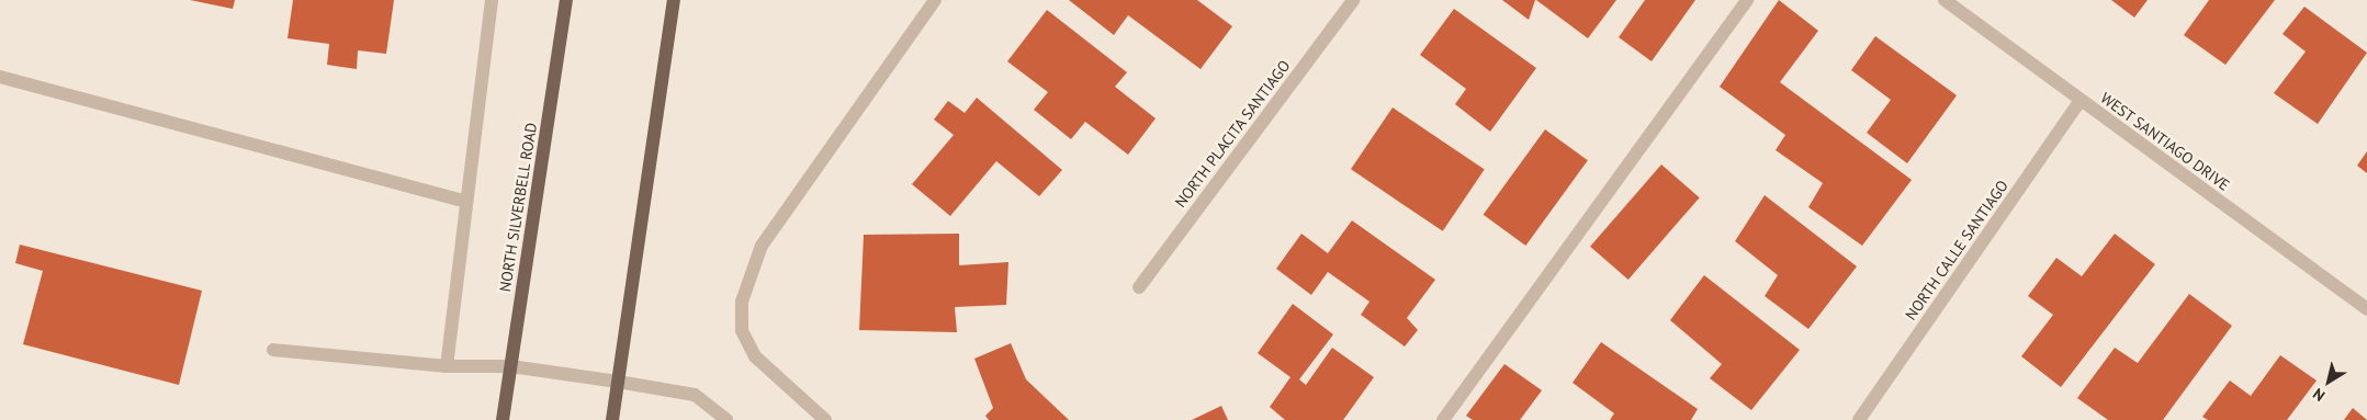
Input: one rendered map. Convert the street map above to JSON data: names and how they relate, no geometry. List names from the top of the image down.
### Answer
{
  "streets": {
    "main road": ["NORTH SILVERBELL ROAD"],
    "street": ["NORTH PLACITA SANTIAGO", "WEST SANTIAGO DRIVE", "NORTH CALLE SANTIAGO"]
  },
  "crossings": [
    ["WEST SANTIAGO DRIVE", "NORTH CALLE SANTIAGO"]
  ],
  "north": "bottom left"
}
